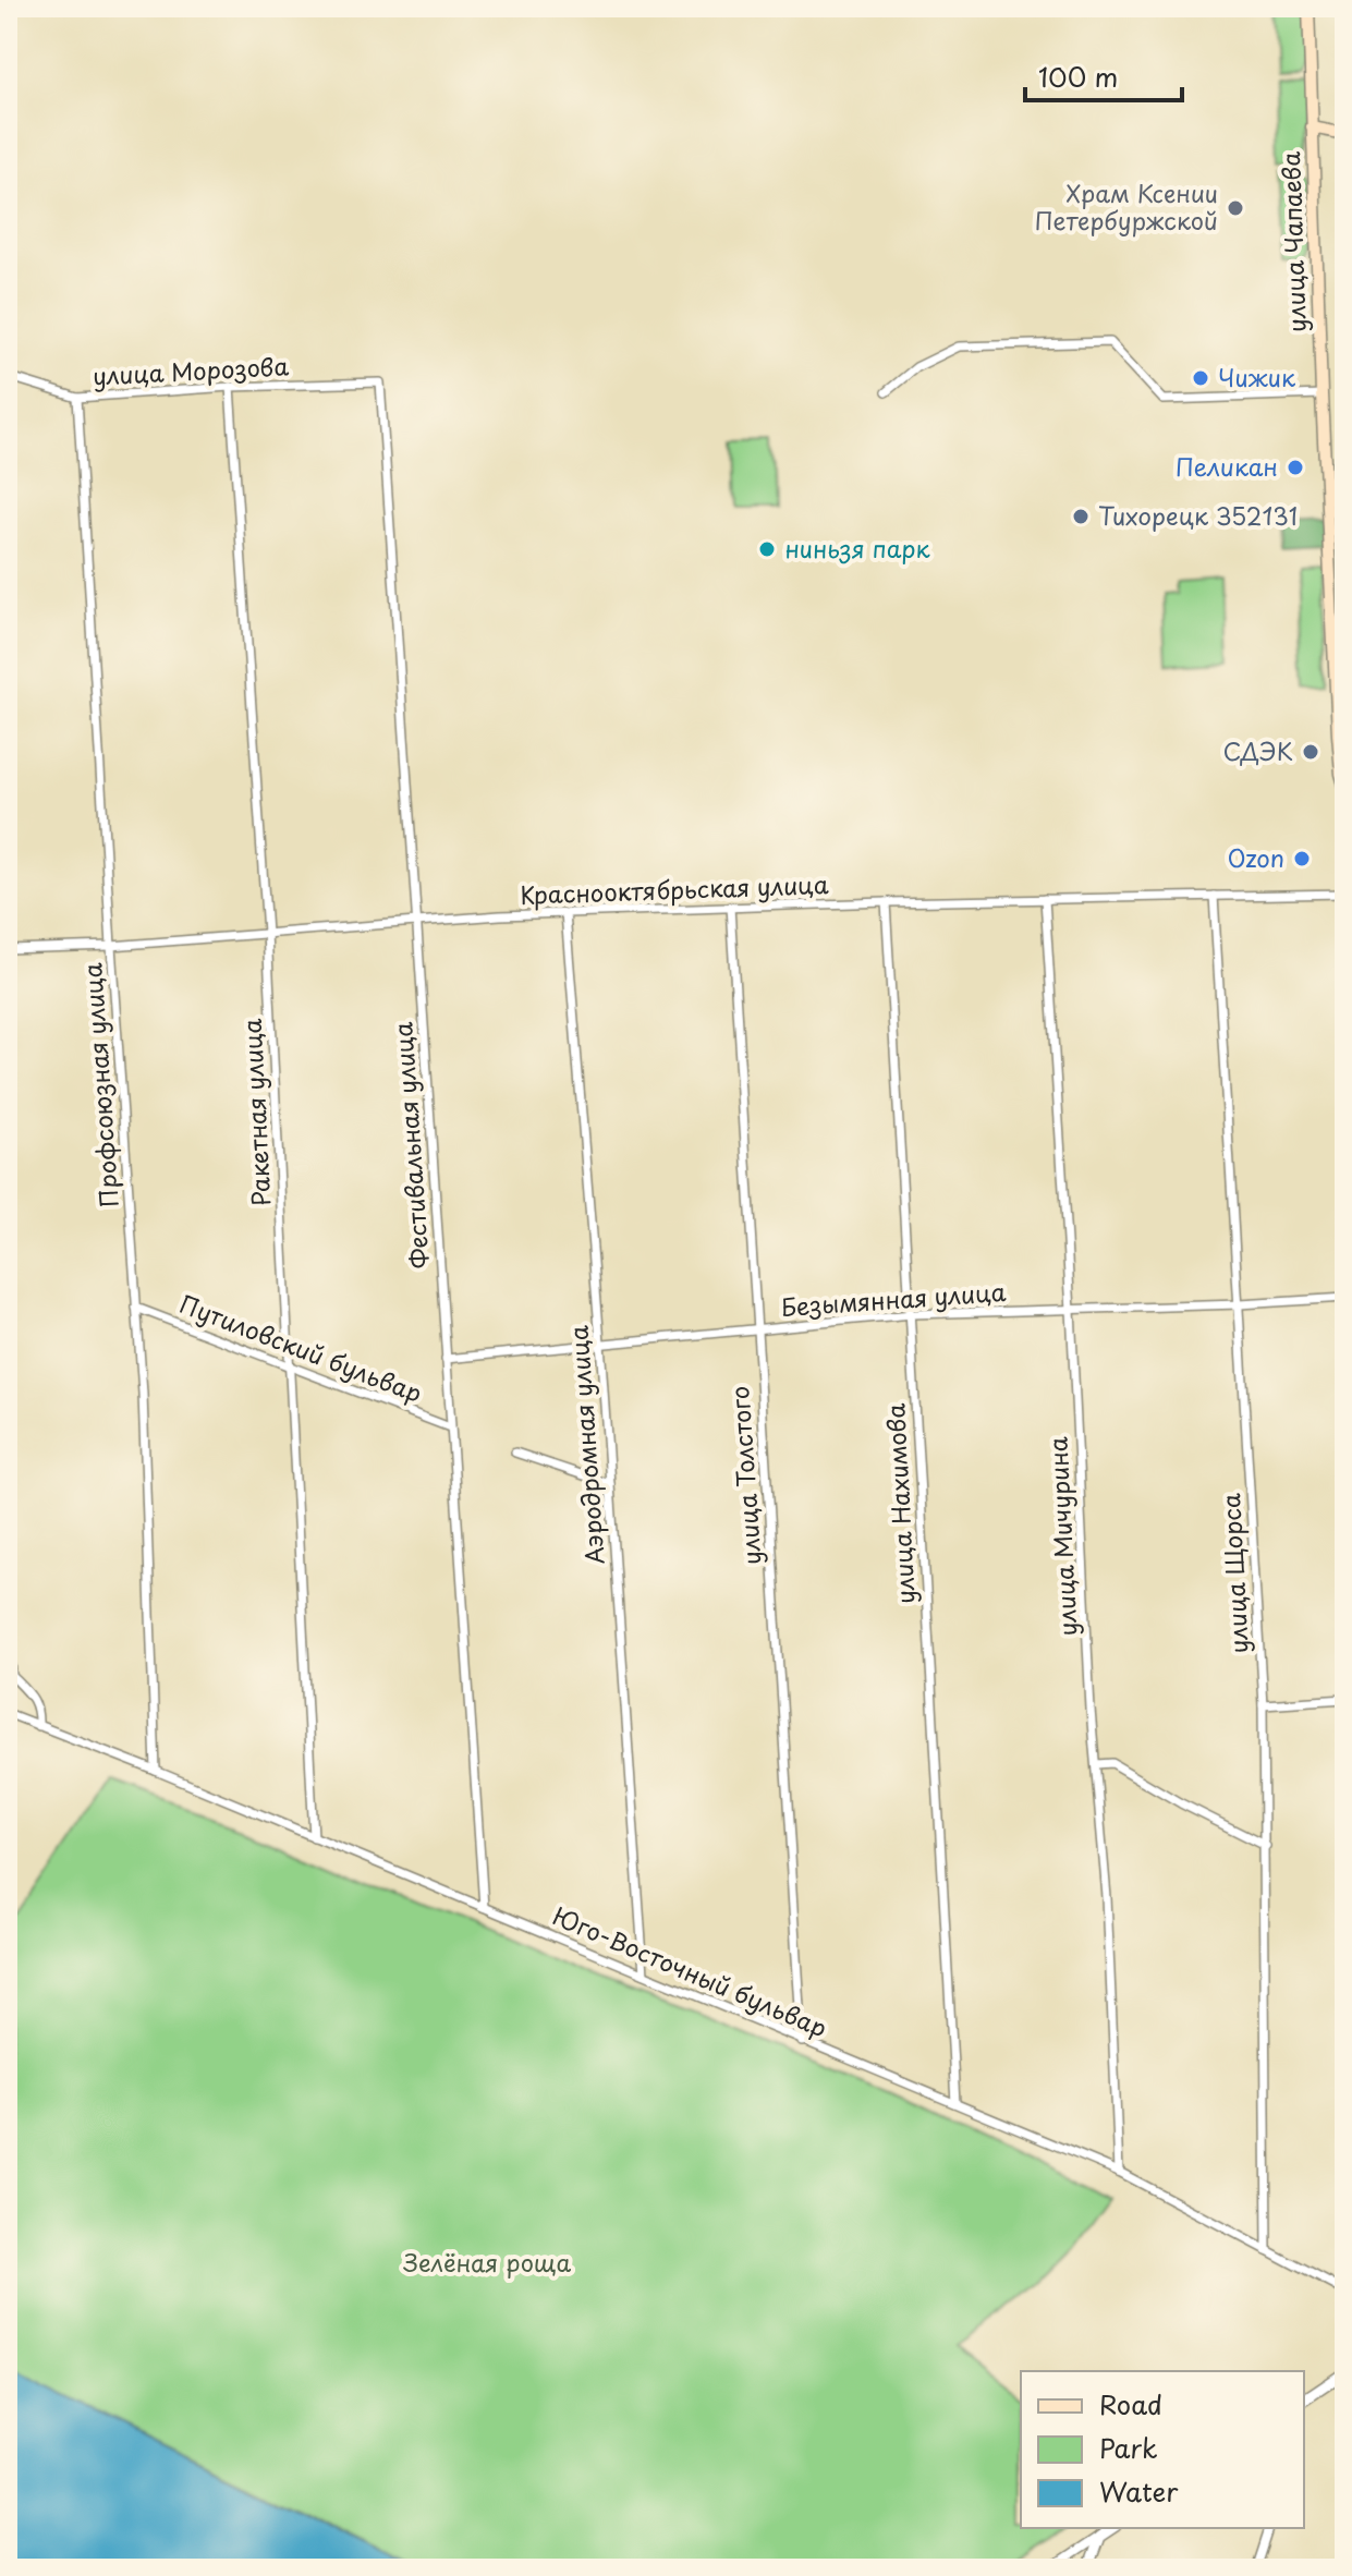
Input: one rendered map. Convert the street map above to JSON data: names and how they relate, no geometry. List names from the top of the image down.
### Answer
{
  "streets": {
    "main road": ["улица Чапаева"],
    "street": [
      "улица Морозова",
      "Краснооктябрьская улица",
      "Профсоюзная улица",
      "Ракетная улица",
      "Фестивальная улица",
      "Безымянная улица",
      "Путиловский бульвар",
      "Аэродромная улица",
      "улица Толстого",
      "улица Нахимова",
      "улица Мичурина",
      "улица Щорса",
      "Юго-Восточный бульвар"
    ]
  },
  "crossings": [
    ["улица Морозова", "Профсоюзная улица"],
    ["улица Морозова", "Ракетная улица"],
    ["улица Морозова", "Фестивальная улица"],
    ["Краснооктябрьская улица", "Профсоюзная улица"],
    ["Краснооктябрьская улица", "Ракетная улица"],
    ["Краснооктябрьская улица", "Фестивальная улица"],
    ["Краснооктябрьская улица", "Аэродромная улица"],
    ["Краснооктябрьская улица", "улица Толстого"],
    ["Краснооктябрьская улица", "улица Нахимова"],
    ["Краснооктябрьская улица", "улица Мичурина"],
    ["Краснооктябрьская улица", "улица Щорса"],
    ["Профсоюзная улица", "Путиловский бульвар"],
    ["Профсоюзная улица", "Юго-Восточный бульвар"],
    ["Ракетная улица", "Путиловский бульвар"],
    ["Ракетная улица", "Юго-Восточный бульвар"],
    ["Фестивальная улица", "Безымянная улица"],
    ["Фестивальная улица", "Путиловский бульвар"],
    ["Фестивальная улица", "Юго-Восточный бульвар"],
    ["Безымянная улица", "Аэродромная улица"],
    ["Безымянная улица", "улица Толстого"],
    ["Безымянная улица", "улица Нахимова"],
    ["Безымянная улица", "улица Мичурина"],
    ["Безымянная улица", "улица Щорса"],
    ["Аэродромная улица", "Юго-Восточный бульвар"],
    ["улица Толстого", "Юго-Восточный бульвар"],
    ["улица Нахимова", "Юго-Восточный бульвар"],
    ["улица Мичурина", "Юго-Восточный бульвар"],
    ["улица Щорса", "Юго-Восточный бульвар"]
  ],
  "parks": ["Зелёная роща"],
  "places": [
    "Храм Ксении Петербуржской",
    "Чижик",
    "Пеликан",
    "Тихорецк 352131",
    "ниньзя парк",
    "СДЭК",
    "Ozon"
  ],
  "legend": ["Road", "Park", "Water"],
  "scale_bar": "100 m"
}
